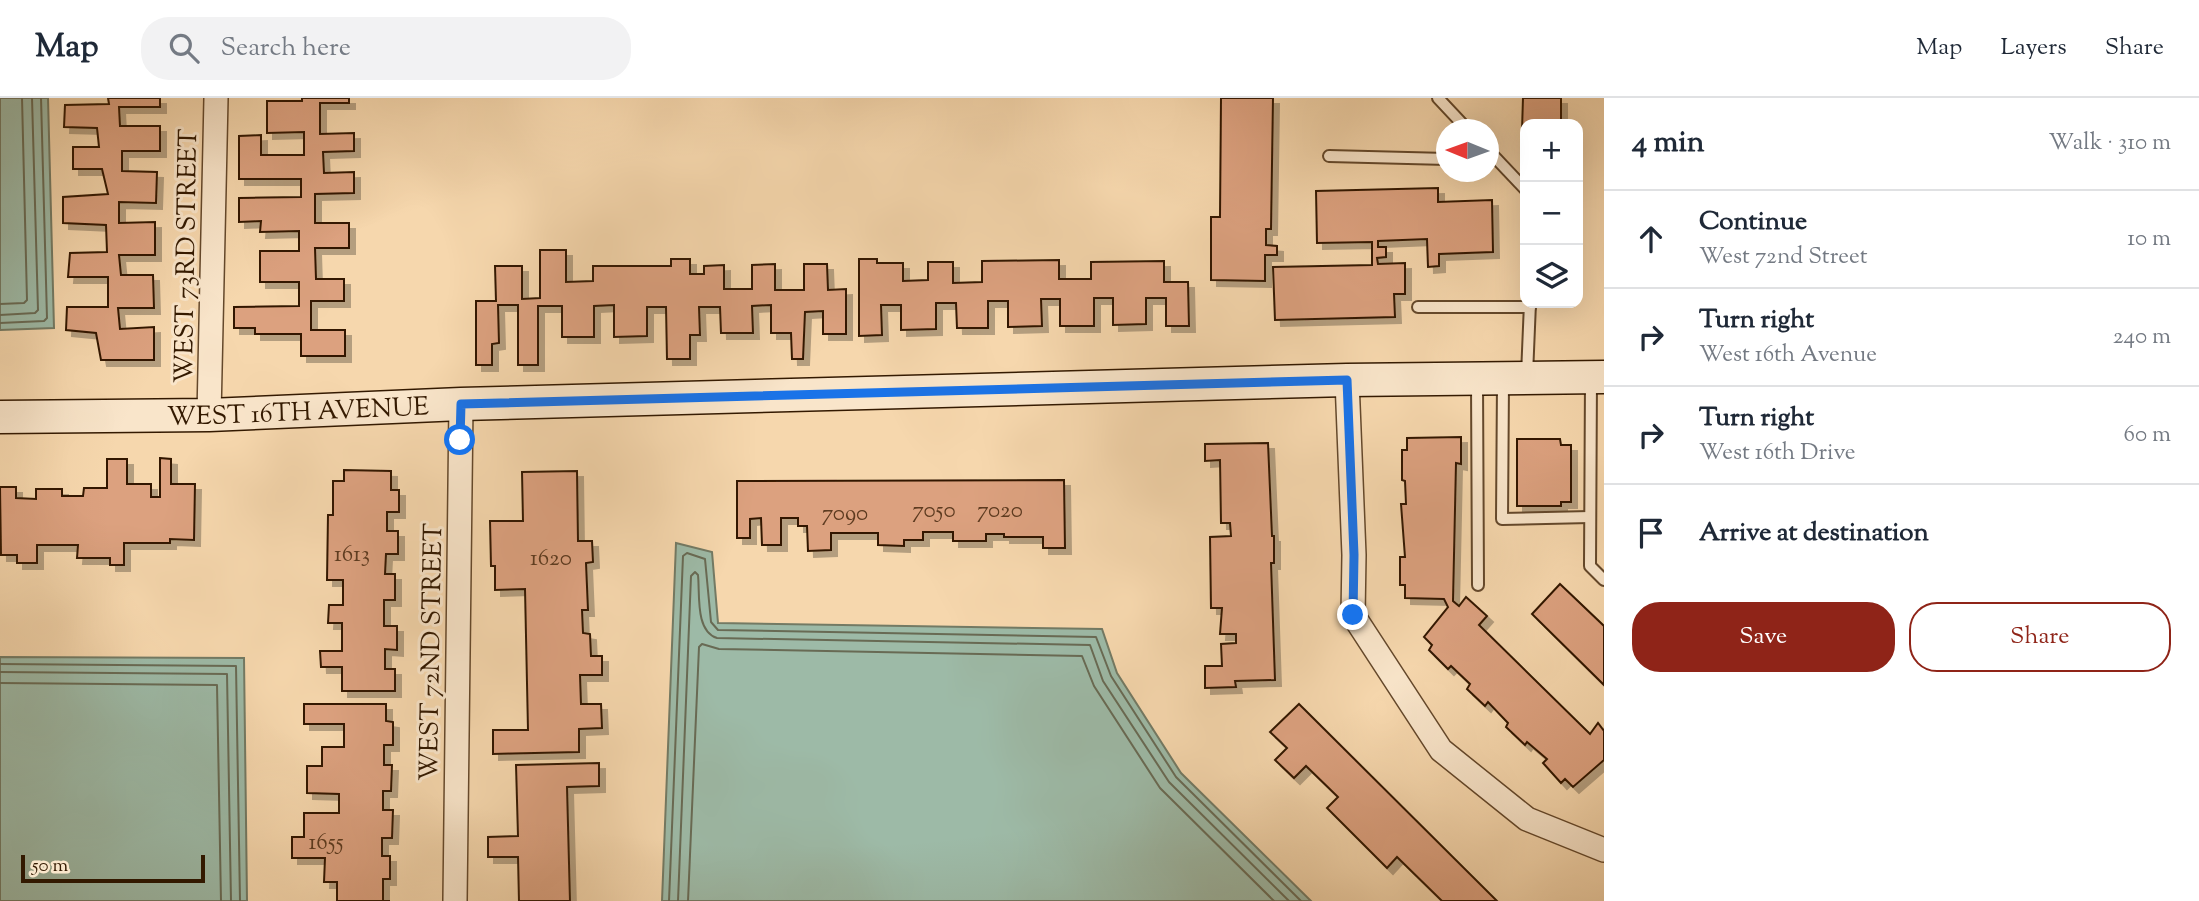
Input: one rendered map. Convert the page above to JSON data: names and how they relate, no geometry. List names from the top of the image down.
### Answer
{
  "streets": {
    "street": ["WEST 73RD STREET", "WEST 16TH AVENUE", "WEST 72ND STREET"]
  },
  "crossings": [
    ["WEST 73RD STREET", "WEST 16TH AVENUE"],
    ["WEST 16TH AVENUE", "WEST 72ND STREET"]
  ],
  "house_numbers": [
    "7050",
    "7020",
    "7090",
    "1613",
    "1620",
    "1655"
  ],
  "scale_bar": "50 m",
  "north": "left",
  "page": {
    "header": "Map",
    "search": "Search here",
    "nav": ["Map", "Layers", "Share"],
    "heading": ["4 min", "Walk · 310 m"],
    "map_buttons": ["+", "−"],
    "list": [
      ["Continue", "West 72nd Street", "10 m"],
      ["Turn right", "West 16th Avenue", "240 m"],
      ["Turn right", "West 16th Drive", "60 m"],
      "Arrive at destination"
    ],
    "buttons": ["Save", "Share"],
    "scale": "50 m"
  }
}
